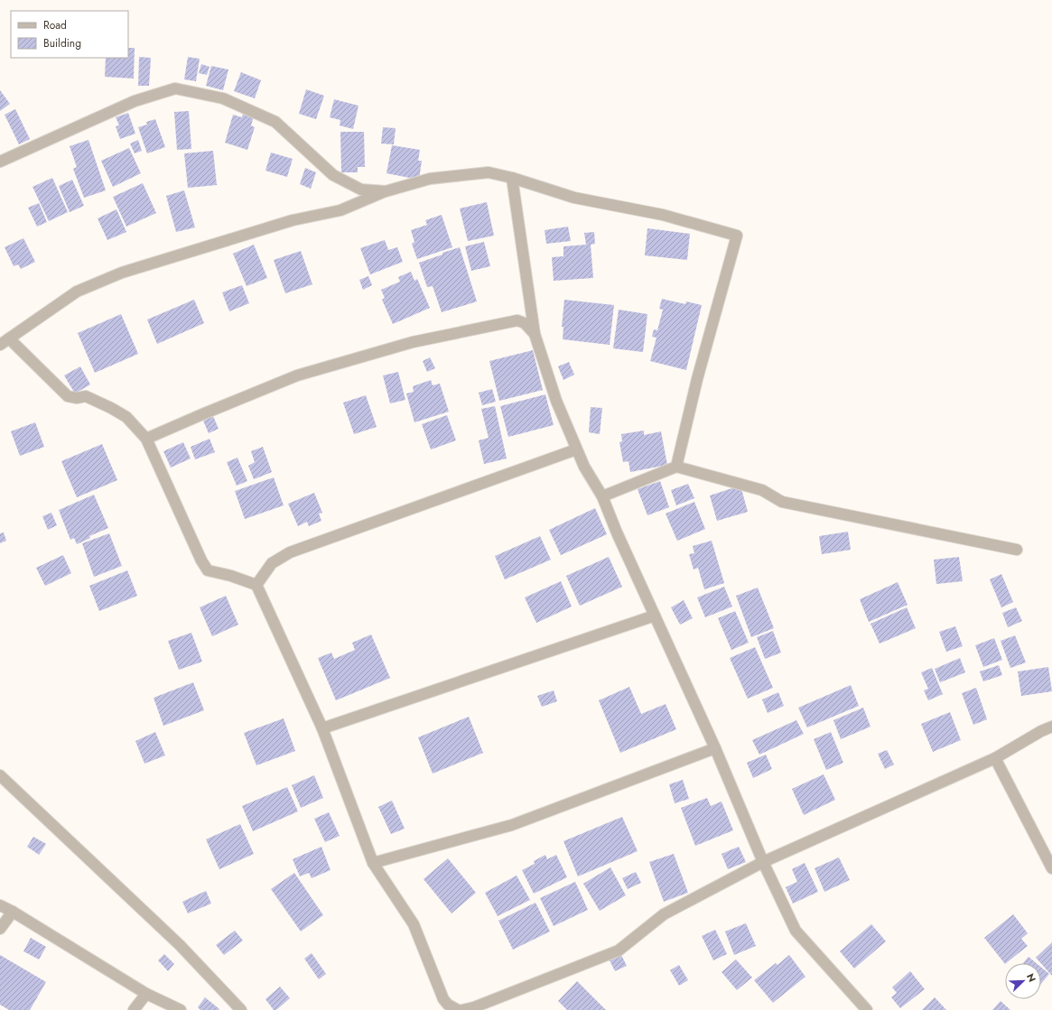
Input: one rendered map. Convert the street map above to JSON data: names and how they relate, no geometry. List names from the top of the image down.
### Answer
{
  "legend": ["Road", "Building"],
  "north": "top right"
}
